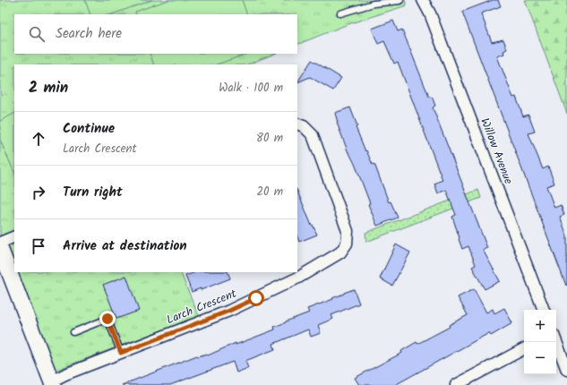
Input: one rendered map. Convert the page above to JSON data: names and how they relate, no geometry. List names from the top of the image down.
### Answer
{
  "streets": {
    "street": ["Willow Avenue", "Larch Crescent"]
  },
  "page": {
    "search": "Search here",
    "heading": ["2 min", "Walk · 100 m"],
    "list": [
      ["Continue", "Larch Crescent", "80 m"],
      ["Turn right", "20 m"],
      "Arrive at destination"
    ],
    "map_buttons": ["+", "−"]
  }
}
